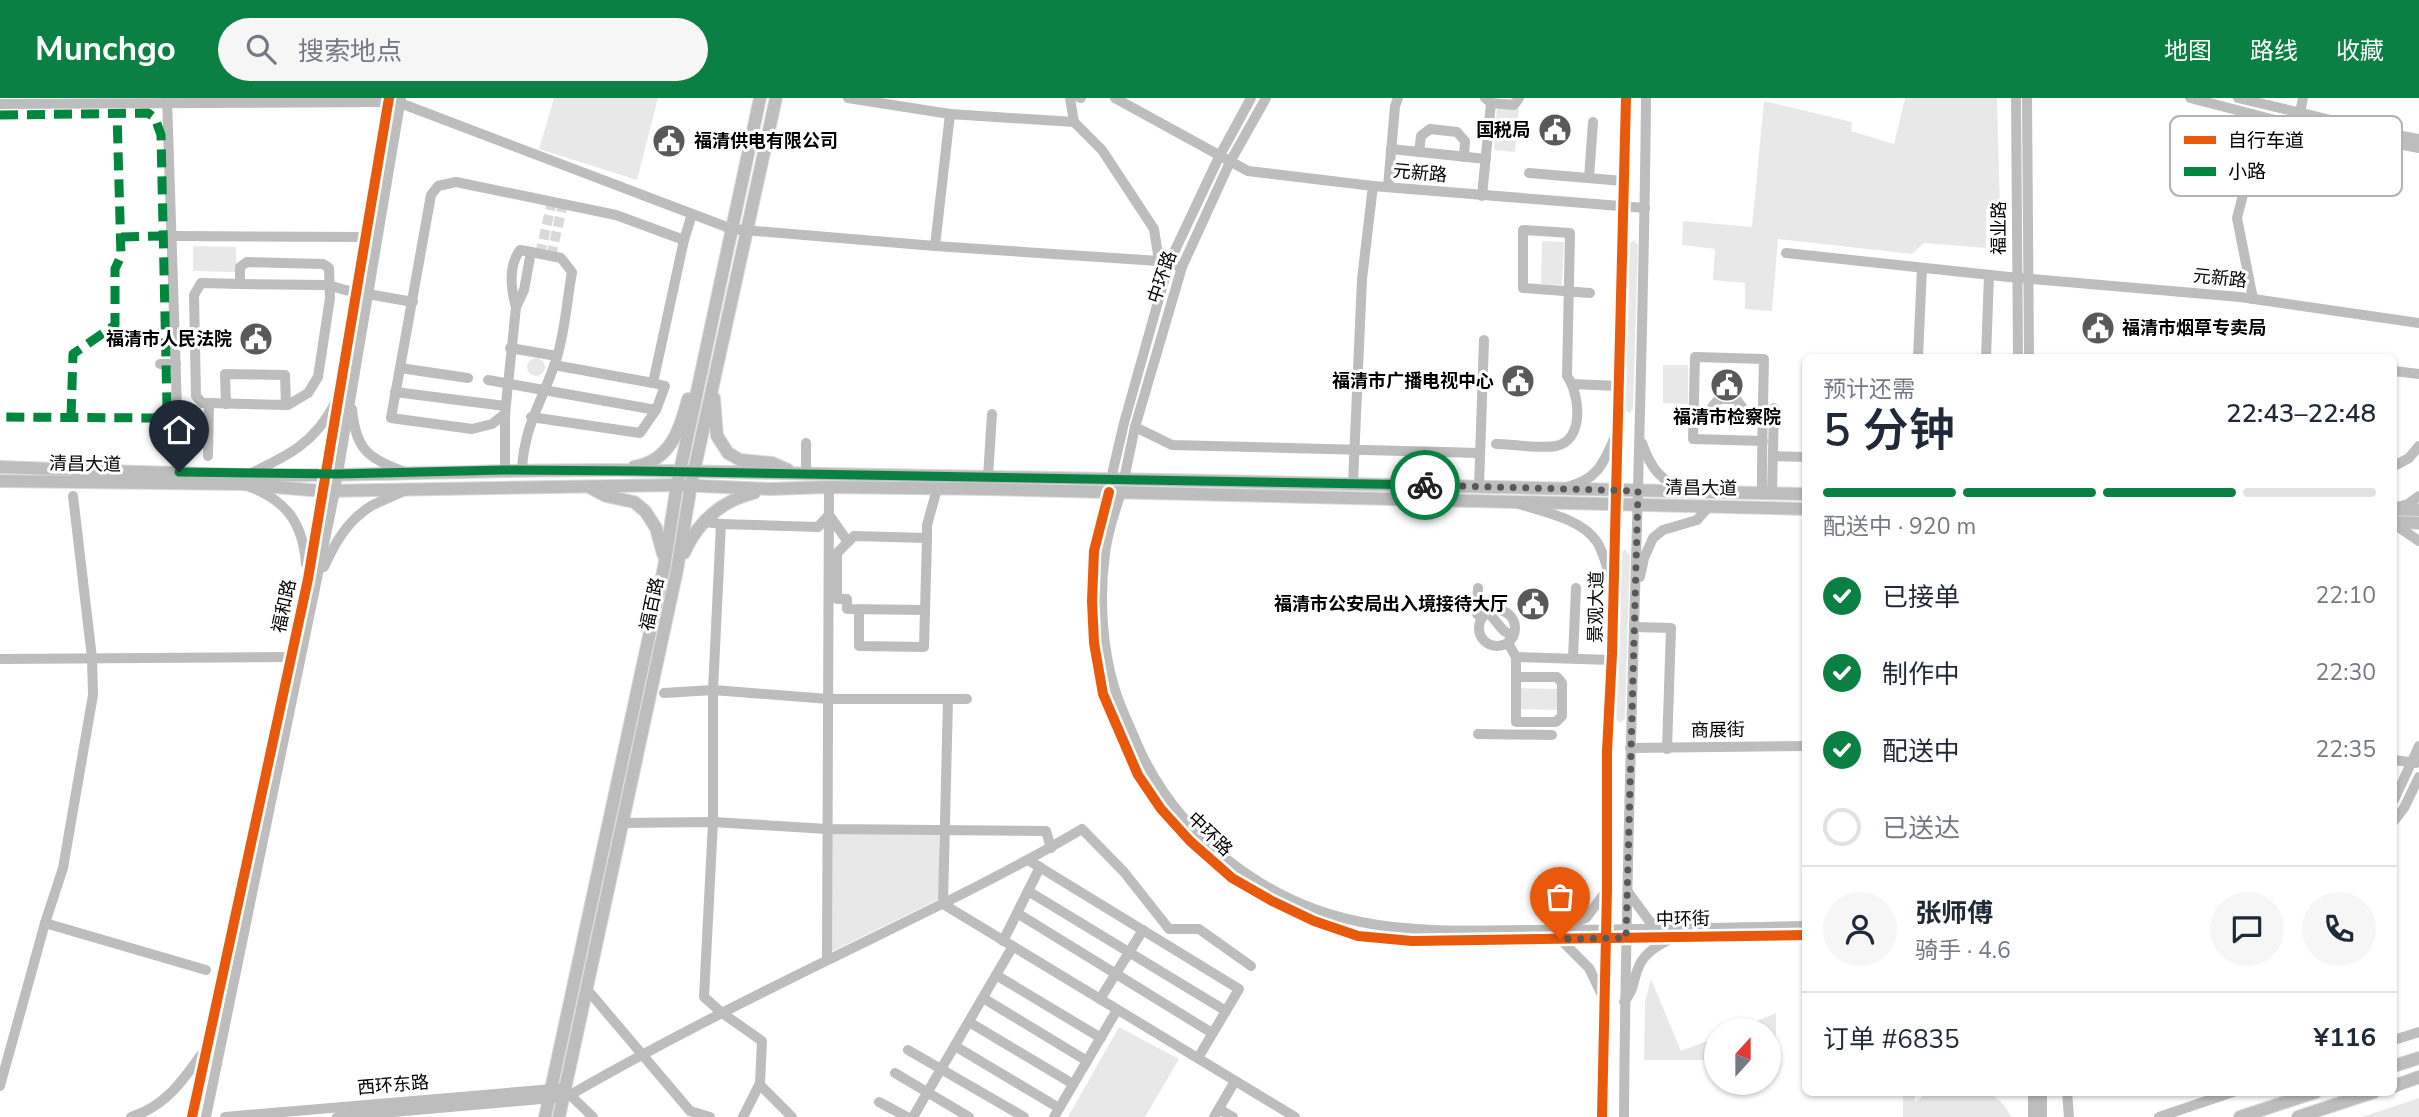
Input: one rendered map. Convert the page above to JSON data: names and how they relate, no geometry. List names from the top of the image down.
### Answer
{
  "streets": {
    "main road": ["清昌大道", "福百路"],
    "street": [
      "元新路",
      "福业路",
      "中环路",
      "福和路",
      "景观大道",
      "商展街",
      "中环街",
      "西环东路"
    ]
  },
  "crossings": [
    ["元新路", "福业路"],
    ["元新路", "中环路"],
    ["元新路", "景观大道"],
    ["中环路", "清昌大道"],
    ["中环路", "中环街"],
    ["清昌大道", "福百路"],
    ["清昌大道", "福和路"],
    ["清昌大道", "景观大道"],
    ["福百路", "西环东路"],
    ["景观大道", "中环街"]
  ],
  "places": {
    "public building": [
      "国税局",
      "福清供电有限公司",
      "福清市烟草专卖局",
      "福清市人民法院",
      "福清市广播电视中心",
      "福清市检察院",
      "福清市公安局出入境接待大厅"
    ]
  },
  "legend": ["自行车道", "小路"],
  "north": "top",
  "page": {
    "header": "Munchgo",
    "search": "搜索地点",
    "nav": ["地图", "路线", "收藏"],
    "heading": ["5 分钟", "预计还需", "22:43–22:48"],
    "panel": [
      "张师傅",
      "骑手 · 4.6",
      "订单 #6835",
      "¥116"
    ],
    "bar": "配送中 · 920 m",
    "list": [
      ["已接单", "22:10"],
      ["制作中", "22:30"],
      ["配送中", "22:35"],
      "已送达"
    ]
  }
}
